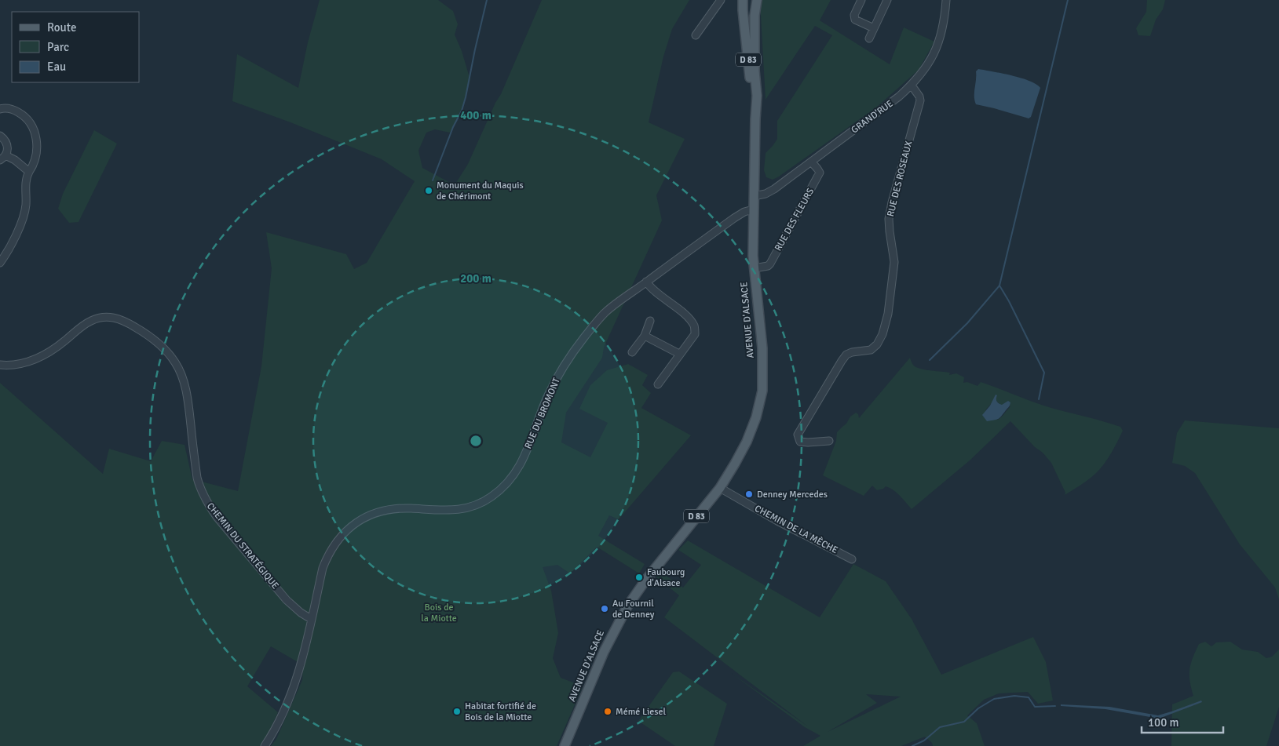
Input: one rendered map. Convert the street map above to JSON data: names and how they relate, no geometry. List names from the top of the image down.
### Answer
{
  "streets": {
    "main road": ["D 83", "AVENUE D'ALSACE"],
    "street": [
      "GRAND'RUE",
      "RUE DES ROSEAUX",
      "RUE DES FLEURS",
      "RUE DU BROMONT",
      "CHEMIN DE LA MÈCHE",
      "CHEMIN DU STRATÉGIQUE"
    ]
  },
  "crossings": [
    ["GRAND'RUE", "RUE DES ROSEAUX"],
    ["GRAND'RUE", "RUE DES FLEURS"],
    ["GRAND'RUE", "AVENUE D'ALSACE"],
    ["RUE DES FLEURS", "AVENUE D'ALSACE"],
    ["AVENUE D'ALSACE", "RUE DU BROMONT"],
    ["AVENUE D'ALSACE", "CHEMIN DE LA MÈCHE"],
    ["RUE DU BROMONT", "CHEMIN DU STRATÉGIQUE"]
  ],
  "parks": ["Bois de la Miotte"],
  "places": [
    "Monument du Maquis de Chérimont",
    "Denney Mercedes",
    "Faubourg d'Alsace",
    "Au Fournil de Denney",
    "Habitat fortifié de Bois de la Miotte",
    "Mémé Liesel"
  ],
  "legend": ["Route", "Parc", "Eau"],
  "scale_bar": "100 m",
  "rings": ["400 m", "200 m"]
}
